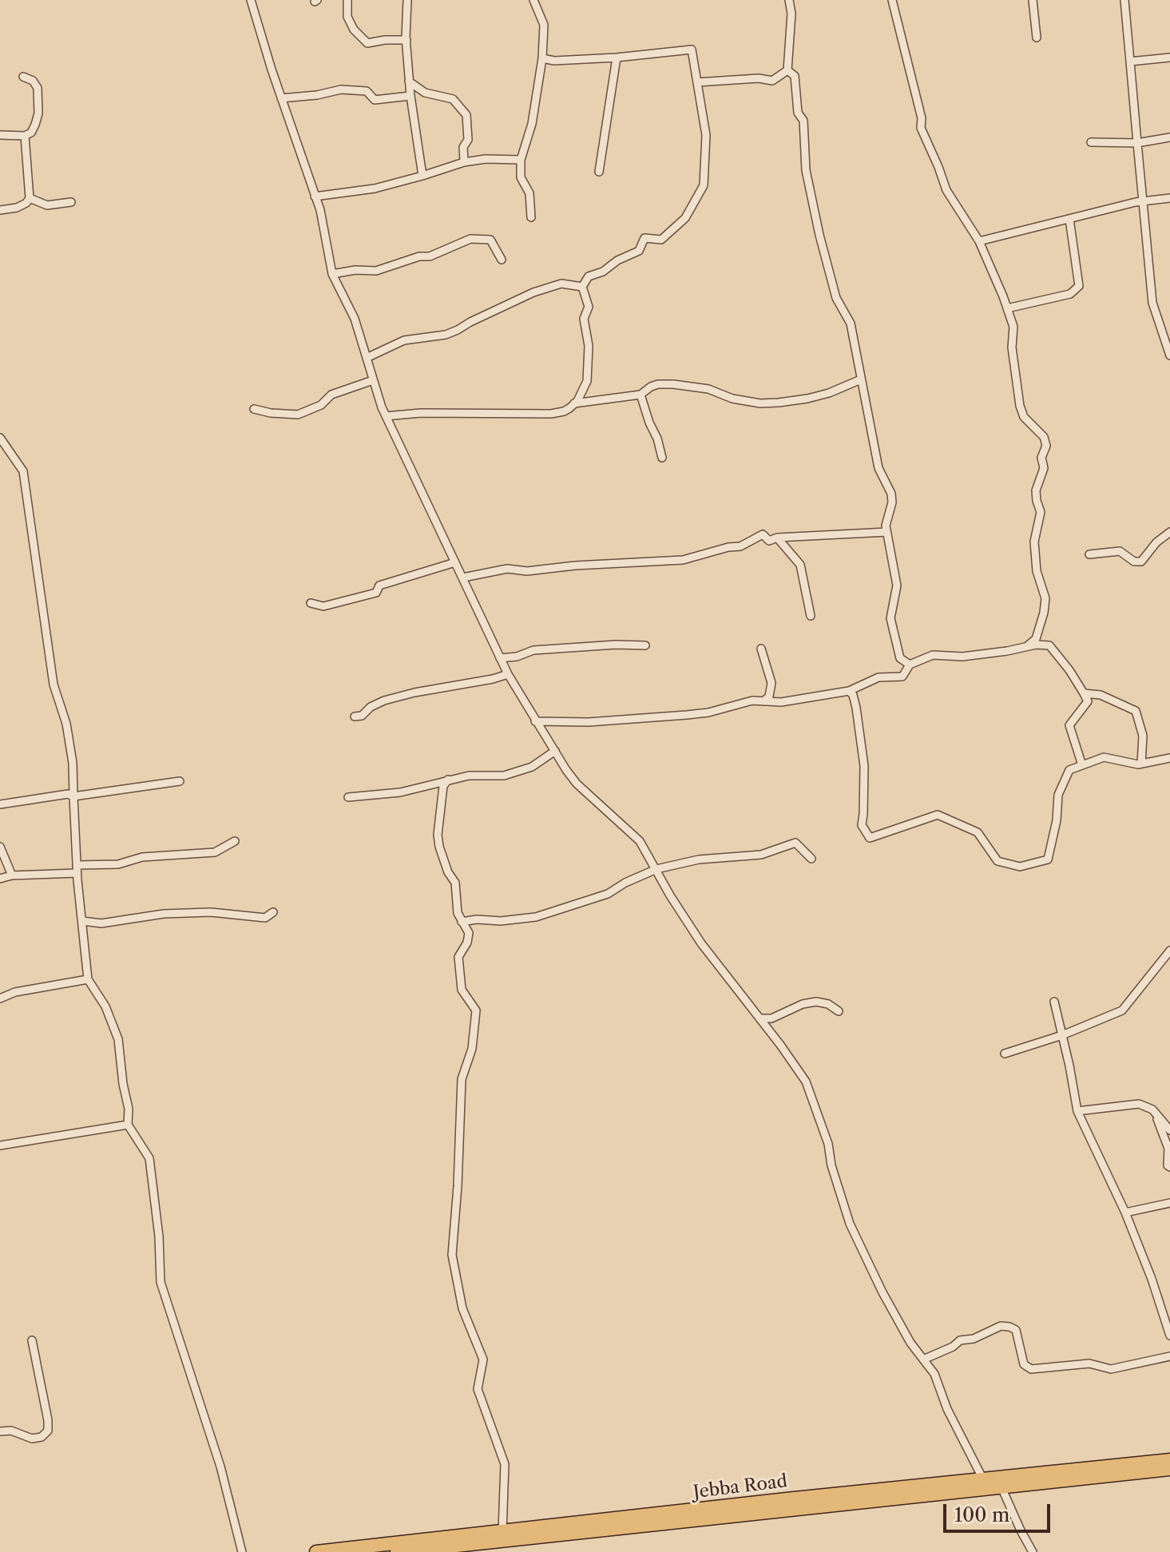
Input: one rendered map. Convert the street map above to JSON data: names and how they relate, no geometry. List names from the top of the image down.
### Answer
{
  "streets": {
    "highway": ["Jebba Road"]
  },
  "scale_bar": "100 m"
}
